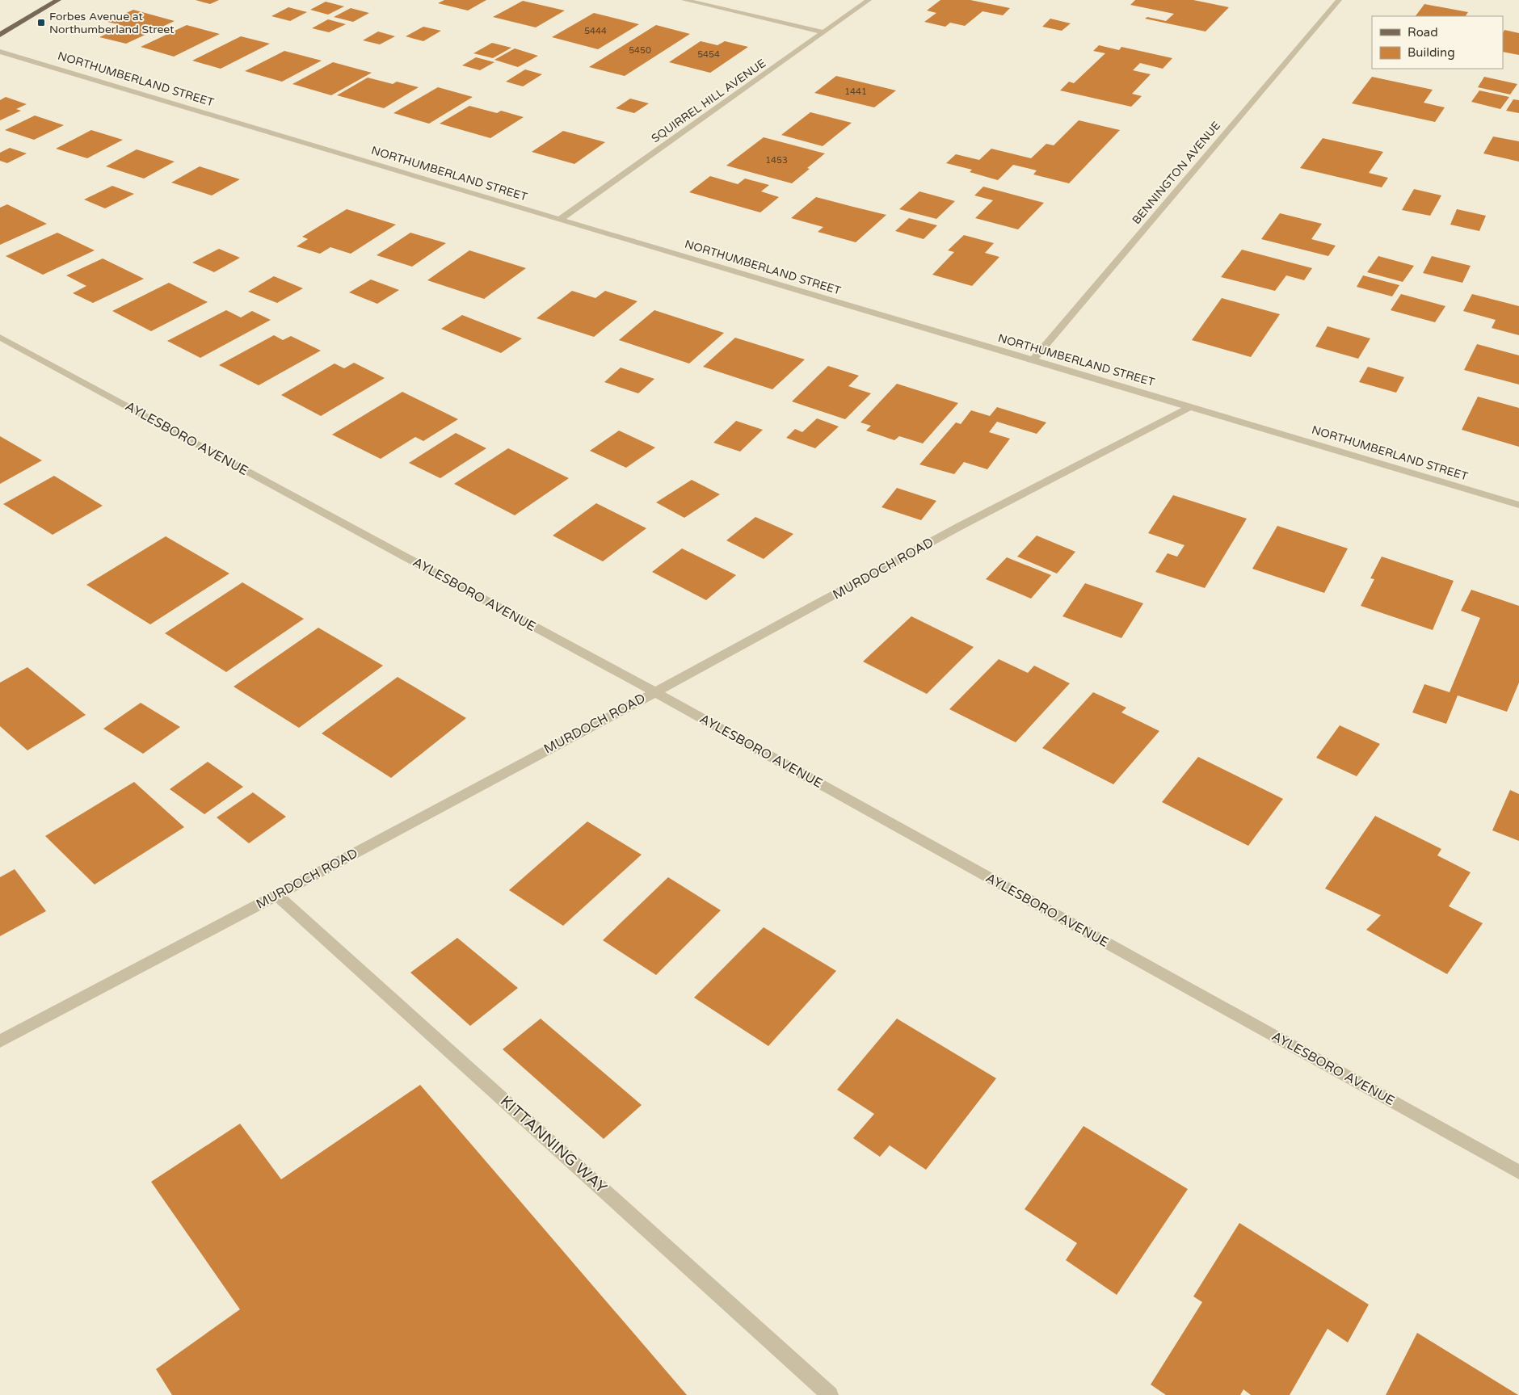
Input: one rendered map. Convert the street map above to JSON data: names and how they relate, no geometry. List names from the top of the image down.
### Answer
{
  "streets": {
    "street": [
      "NORTHUMBERLAND STREET",
      "SQUIRREL HILL AVENUE",
      "BENNINGTON AVENUE",
      "AYLESBORO AVENUE",
      "MURDOCH ROAD",
      "KITTANNING WAY"
    ]
  },
  "crossings": [
    ["NORTHUMBERLAND STREET", "SQUIRREL HILL AVENUE"],
    ["NORTHUMBERLAND STREET", "BENNINGTON AVENUE"],
    ["NORTHUMBERLAND STREET", "MURDOCH ROAD"],
    ["AYLESBORO AVENUE", "MURDOCH ROAD"],
    ["MURDOCH ROAD", "KITTANNING WAY"]
  ],
  "places": {
    "transit": ["Forbes Avenue at Northumberland Street"]
  },
  "house_numbers": [
    "5444",
    "5450",
    "5454",
    "1441",
    "1453"
  ],
  "legend": ["Road", "Building"]
}
